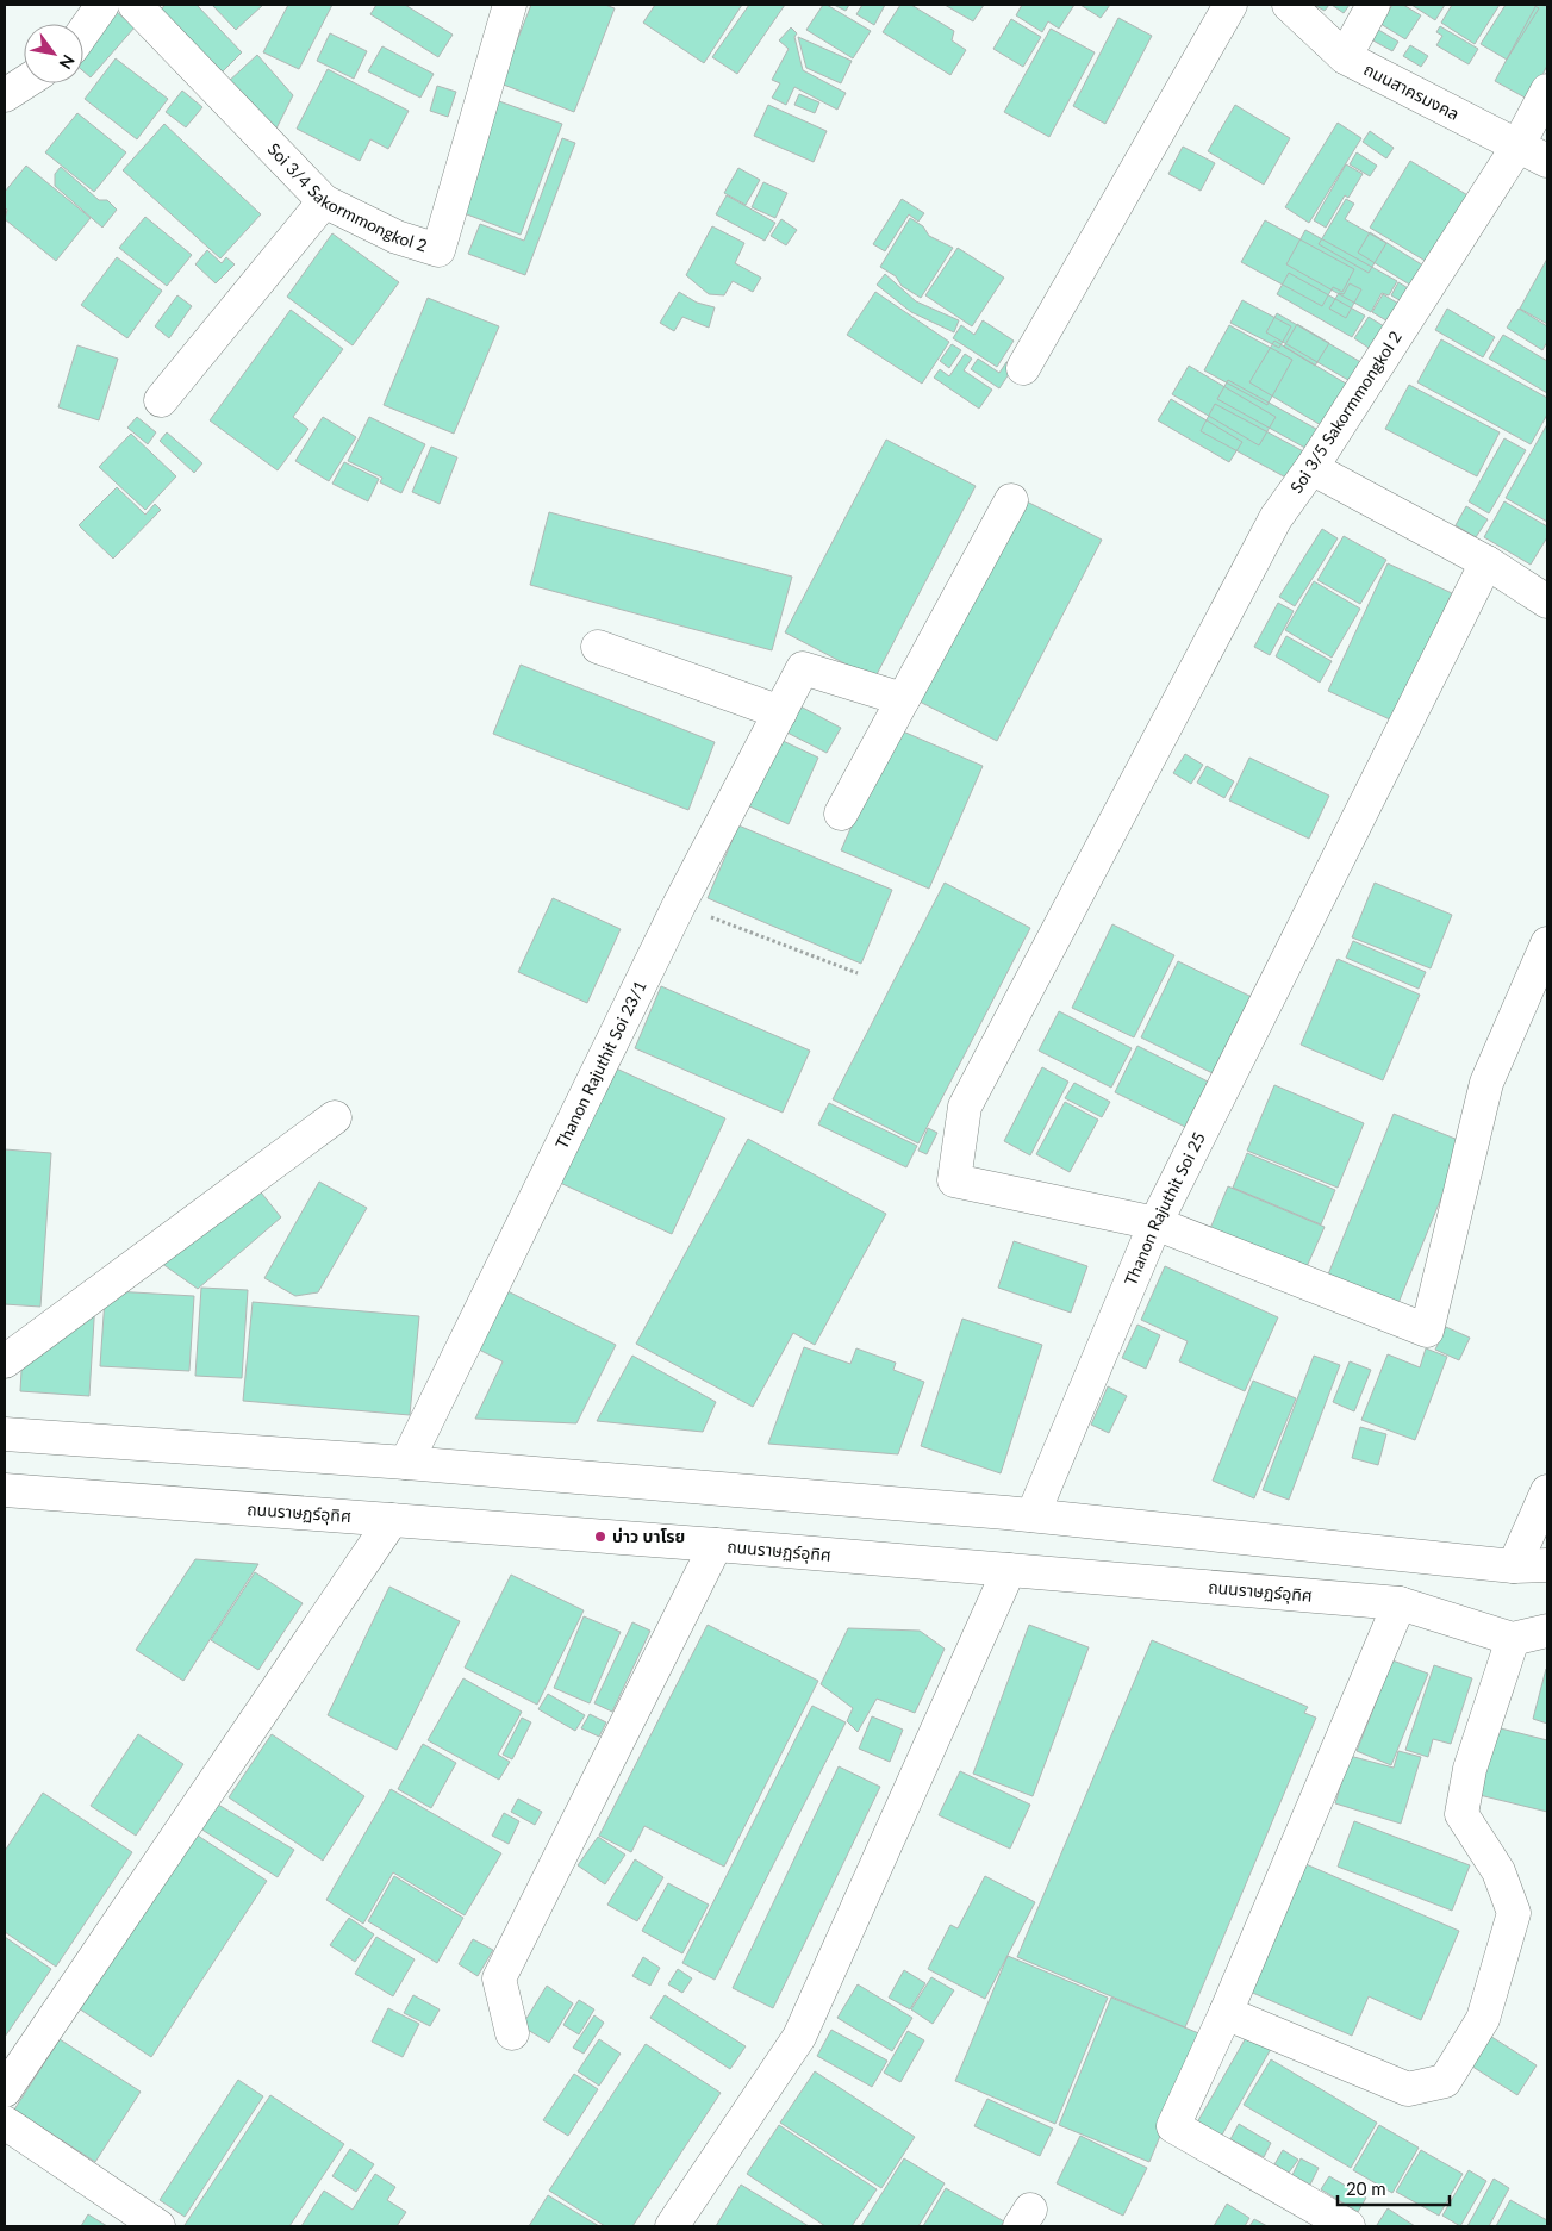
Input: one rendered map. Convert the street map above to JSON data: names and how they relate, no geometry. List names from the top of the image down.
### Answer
{
  "streets": {
    "street": [
      "ถนนสาครมงคล",
      "Soi 3/4 Sakormmongkol 2",
      "Soi 3/5 Sakormmongkol 2",
      "Thanon Rajuthit Soi 23/1",
      "Thanon Rajuthit Soi 25",
      "ถนนราษฏร์อุทิศ"
    ]
  },
  "crossings": [
    ["ถนนสาครมงคล", "Soi 3/5 Sakormmongkol 2"],
    ["Soi 3/5 Sakormmongkol 2", "Thanon Rajuthit Soi 25"]
  ],
  "places": ["บ่าว บาโรย"],
  "scale_bar": "20 m",
  "north": "bottom right"
}
